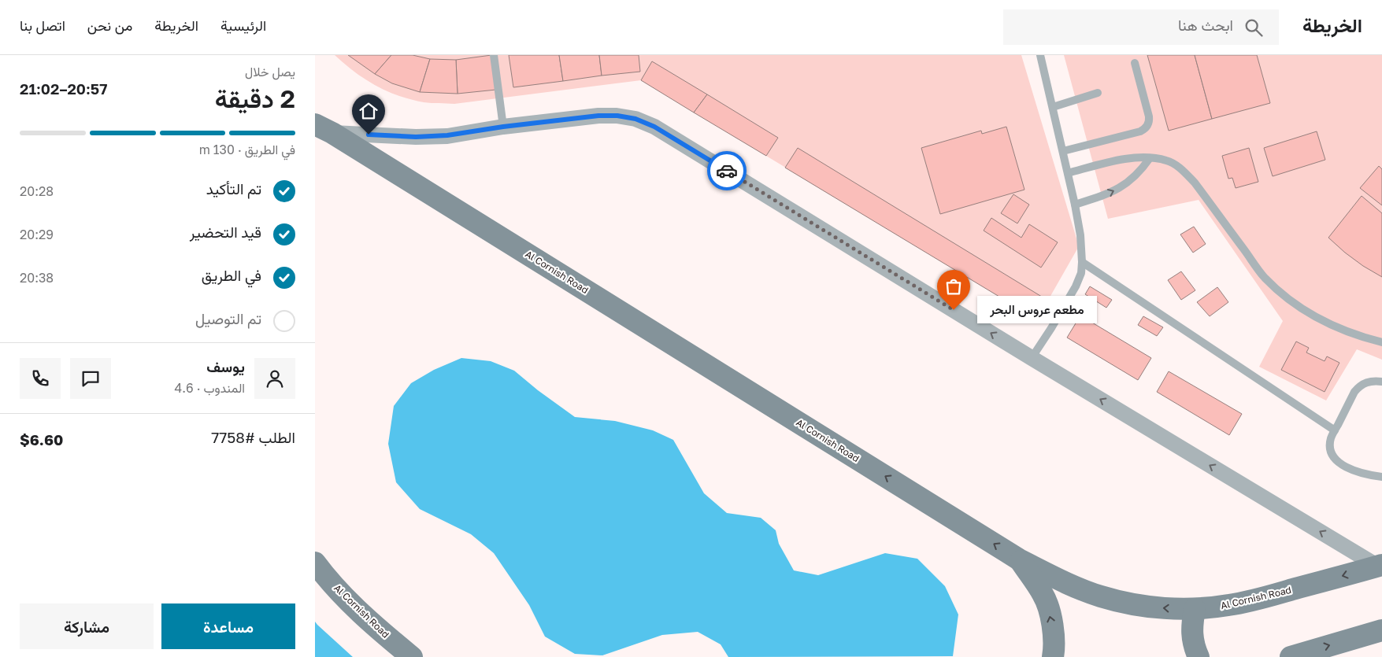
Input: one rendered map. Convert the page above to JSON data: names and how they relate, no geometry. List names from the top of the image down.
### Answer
{
  "streets": {
    "main road": ["Al Cornish Road"]
  },
  "one_way": ["Al Cornish Road"],
  "places": ["مطعم عروس البحر"],
  "page": {
    "header": "الخريطة",
    "search": "ابحث هنا",
    "nav": [
      "الرئيسية",
      "الخريطة",
      "من نحن",
      "اتصل بنا"
    ],
    "heading": ["2 دقيقة", "يصل خلال", "20:57–21:02"],
    "panel": [
      "يوسف",
      "المندوب · 4.6",
      "الطلب #7758",
      "$6.60"
    ],
    "bar": "في الطريق · 130 m",
    "list": [
      ["تم التأكيد", "20:28"],
      ["قيد التحضير", "20:29"],
      ["في الطريق", "20:38"],
      "تم التوصيل"
    ],
    "bubble": "مطعم عروس البحر",
    "buttons": ["مساعدة", "مشاركة"]
  }
}
